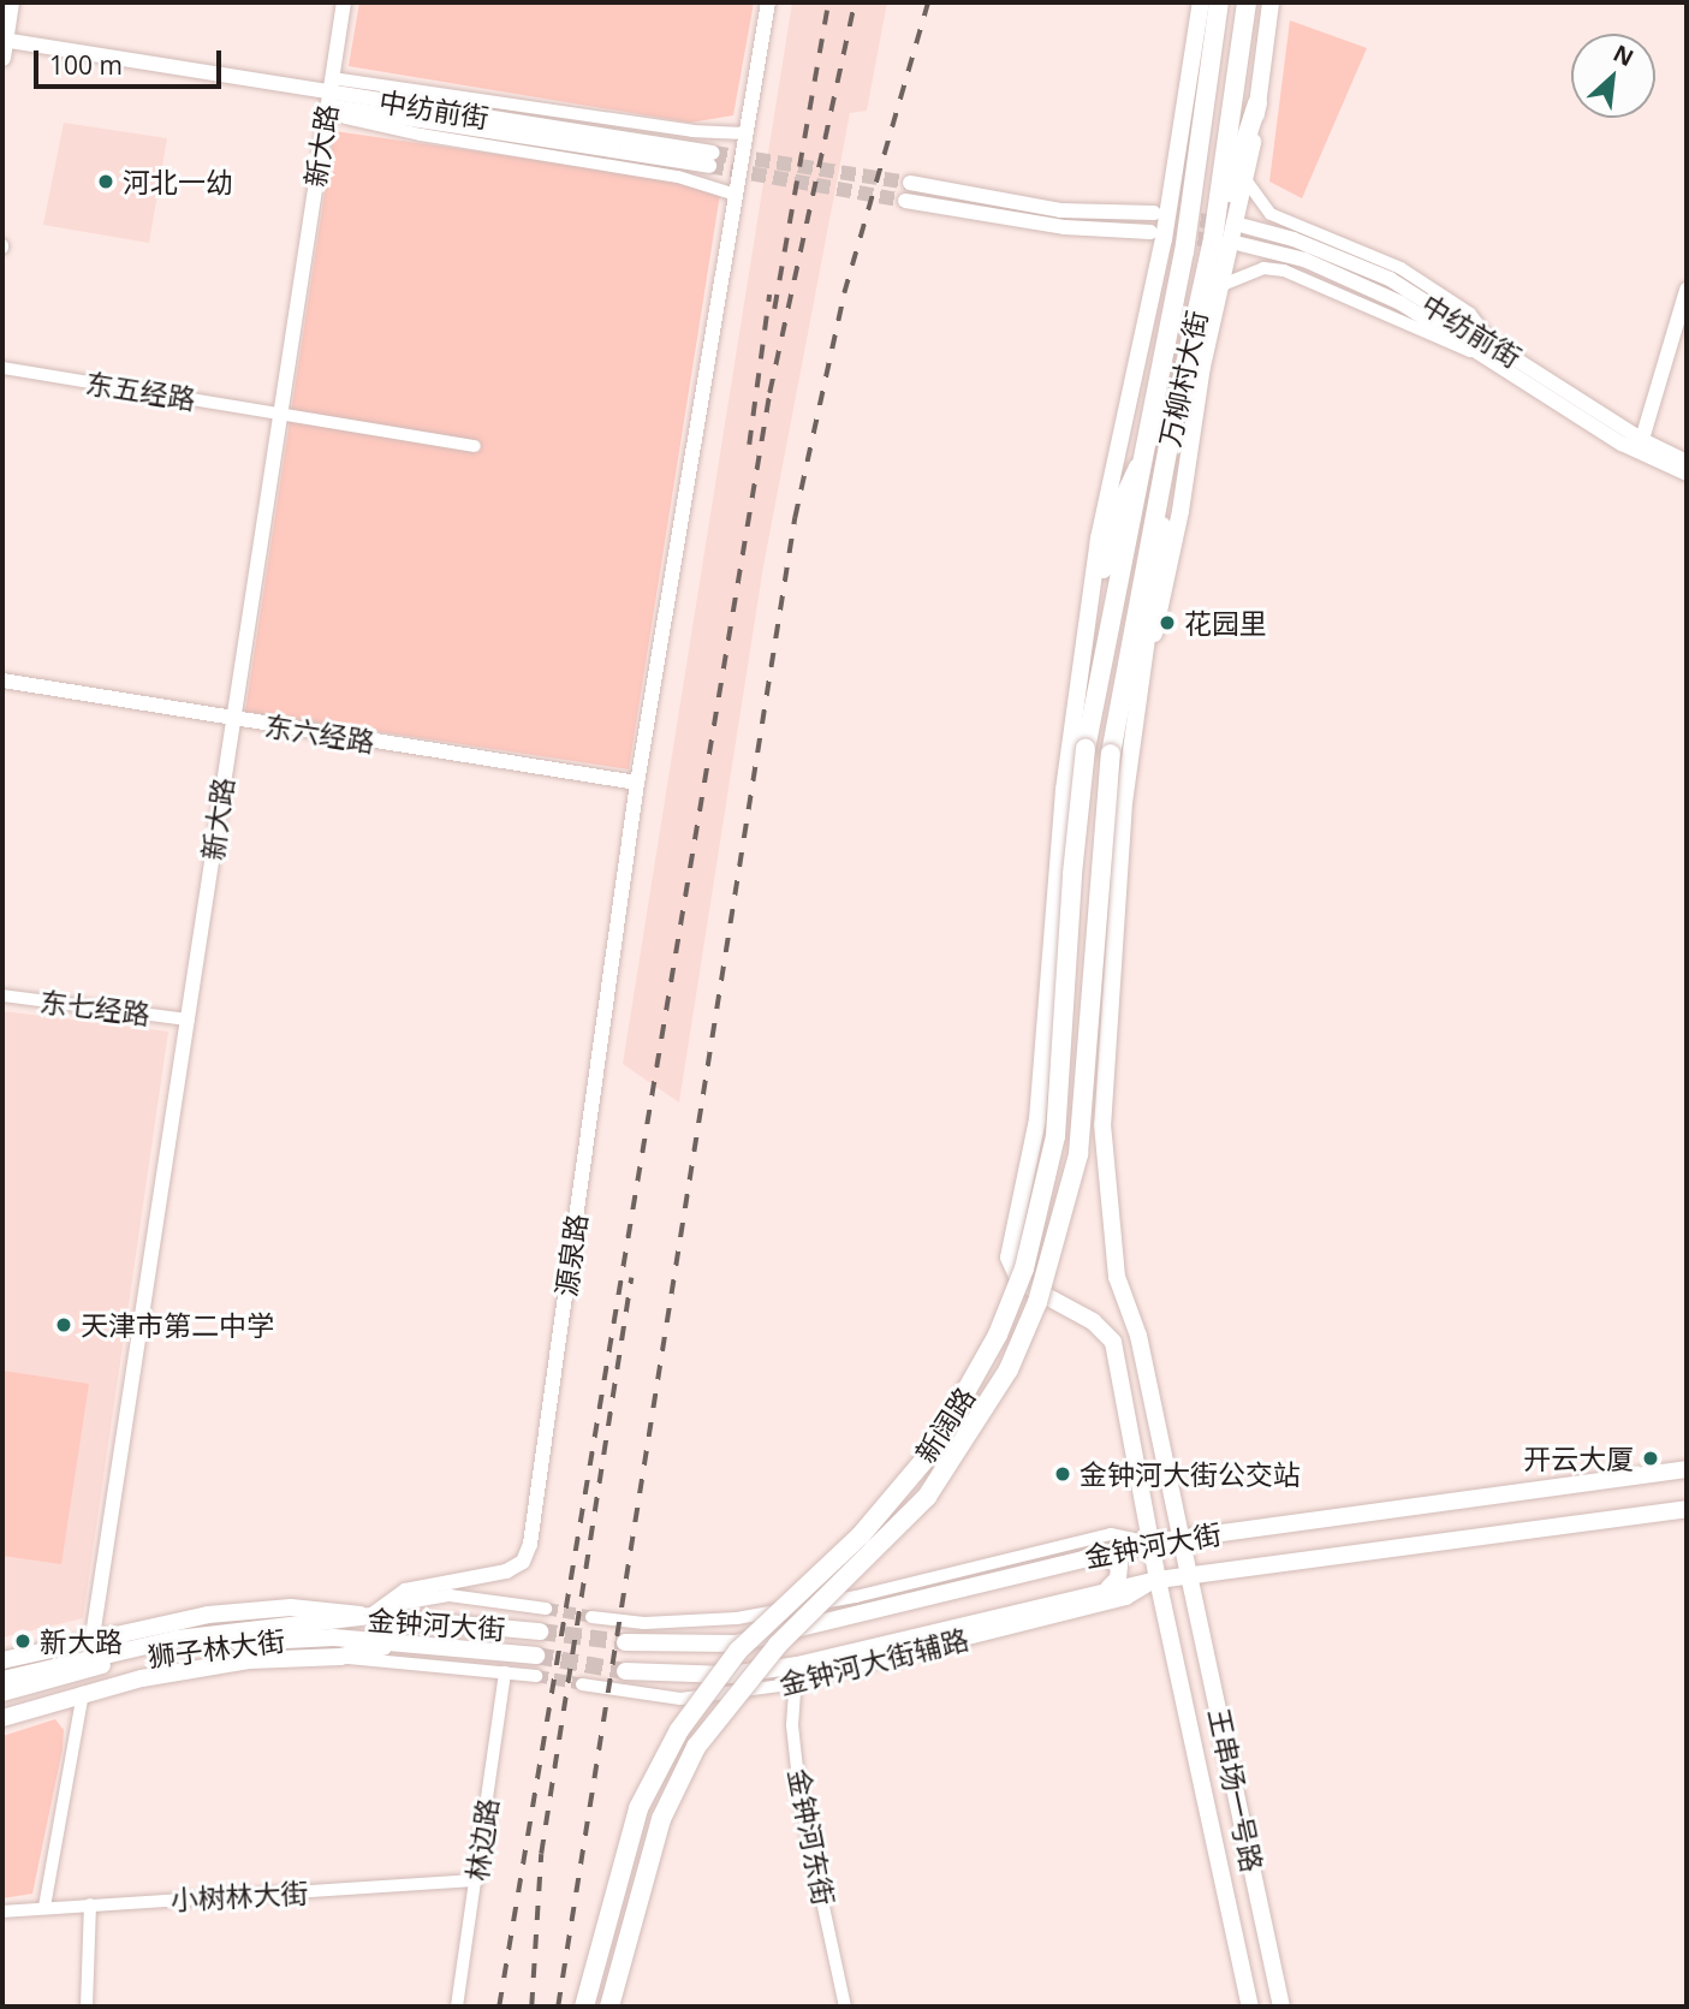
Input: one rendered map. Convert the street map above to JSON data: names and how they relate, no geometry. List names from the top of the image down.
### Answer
{
  "streets": {
    "highway": ["万柳村大街", "新阔路"],
    "main road": ["金钟河大街", "狮子林大街", "王串场一号路"],
    "street": [
      "中纺前街",
      "新大路",
      "东五经路",
      "东六经路",
      "东七经路",
      "源泉路",
      "金钟河大街辅路",
      "金钟河东街",
      "林边路",
      "小树林大街"
    ]
  },
  "crossings": [
    ["新大路", "东五经路"],
    ["新大路", "东六经路"],
    ["新大路", "东七经路"],
    ["万柳村大街", "新阔路"],
    ["东六经路", "源泉路"],
    ["源泉路", "金钟河大街"],
    ["金钟河大街", "狮子林大街"],
    ["金钟河大街", "金钟河大街辅路"],
    ["金钟河大街", "王串场一号路"],
    ["金钟河大街", "金钟河东街"],
    ["金钟河大街辅路", "王串场一号路"],
    ["金钟河大街辅路", "金钟河东街"],
    ["林边路", "小树林大街"]
  ],
  "places": [
    "河北一幼",
    "花园里",
    "天津市第二中学",
    "开云大厦",
    "金钟河大街公交站",
    "新大路"
  ],
  "scale_bar": "100 m",
  "north": "top right"
}
